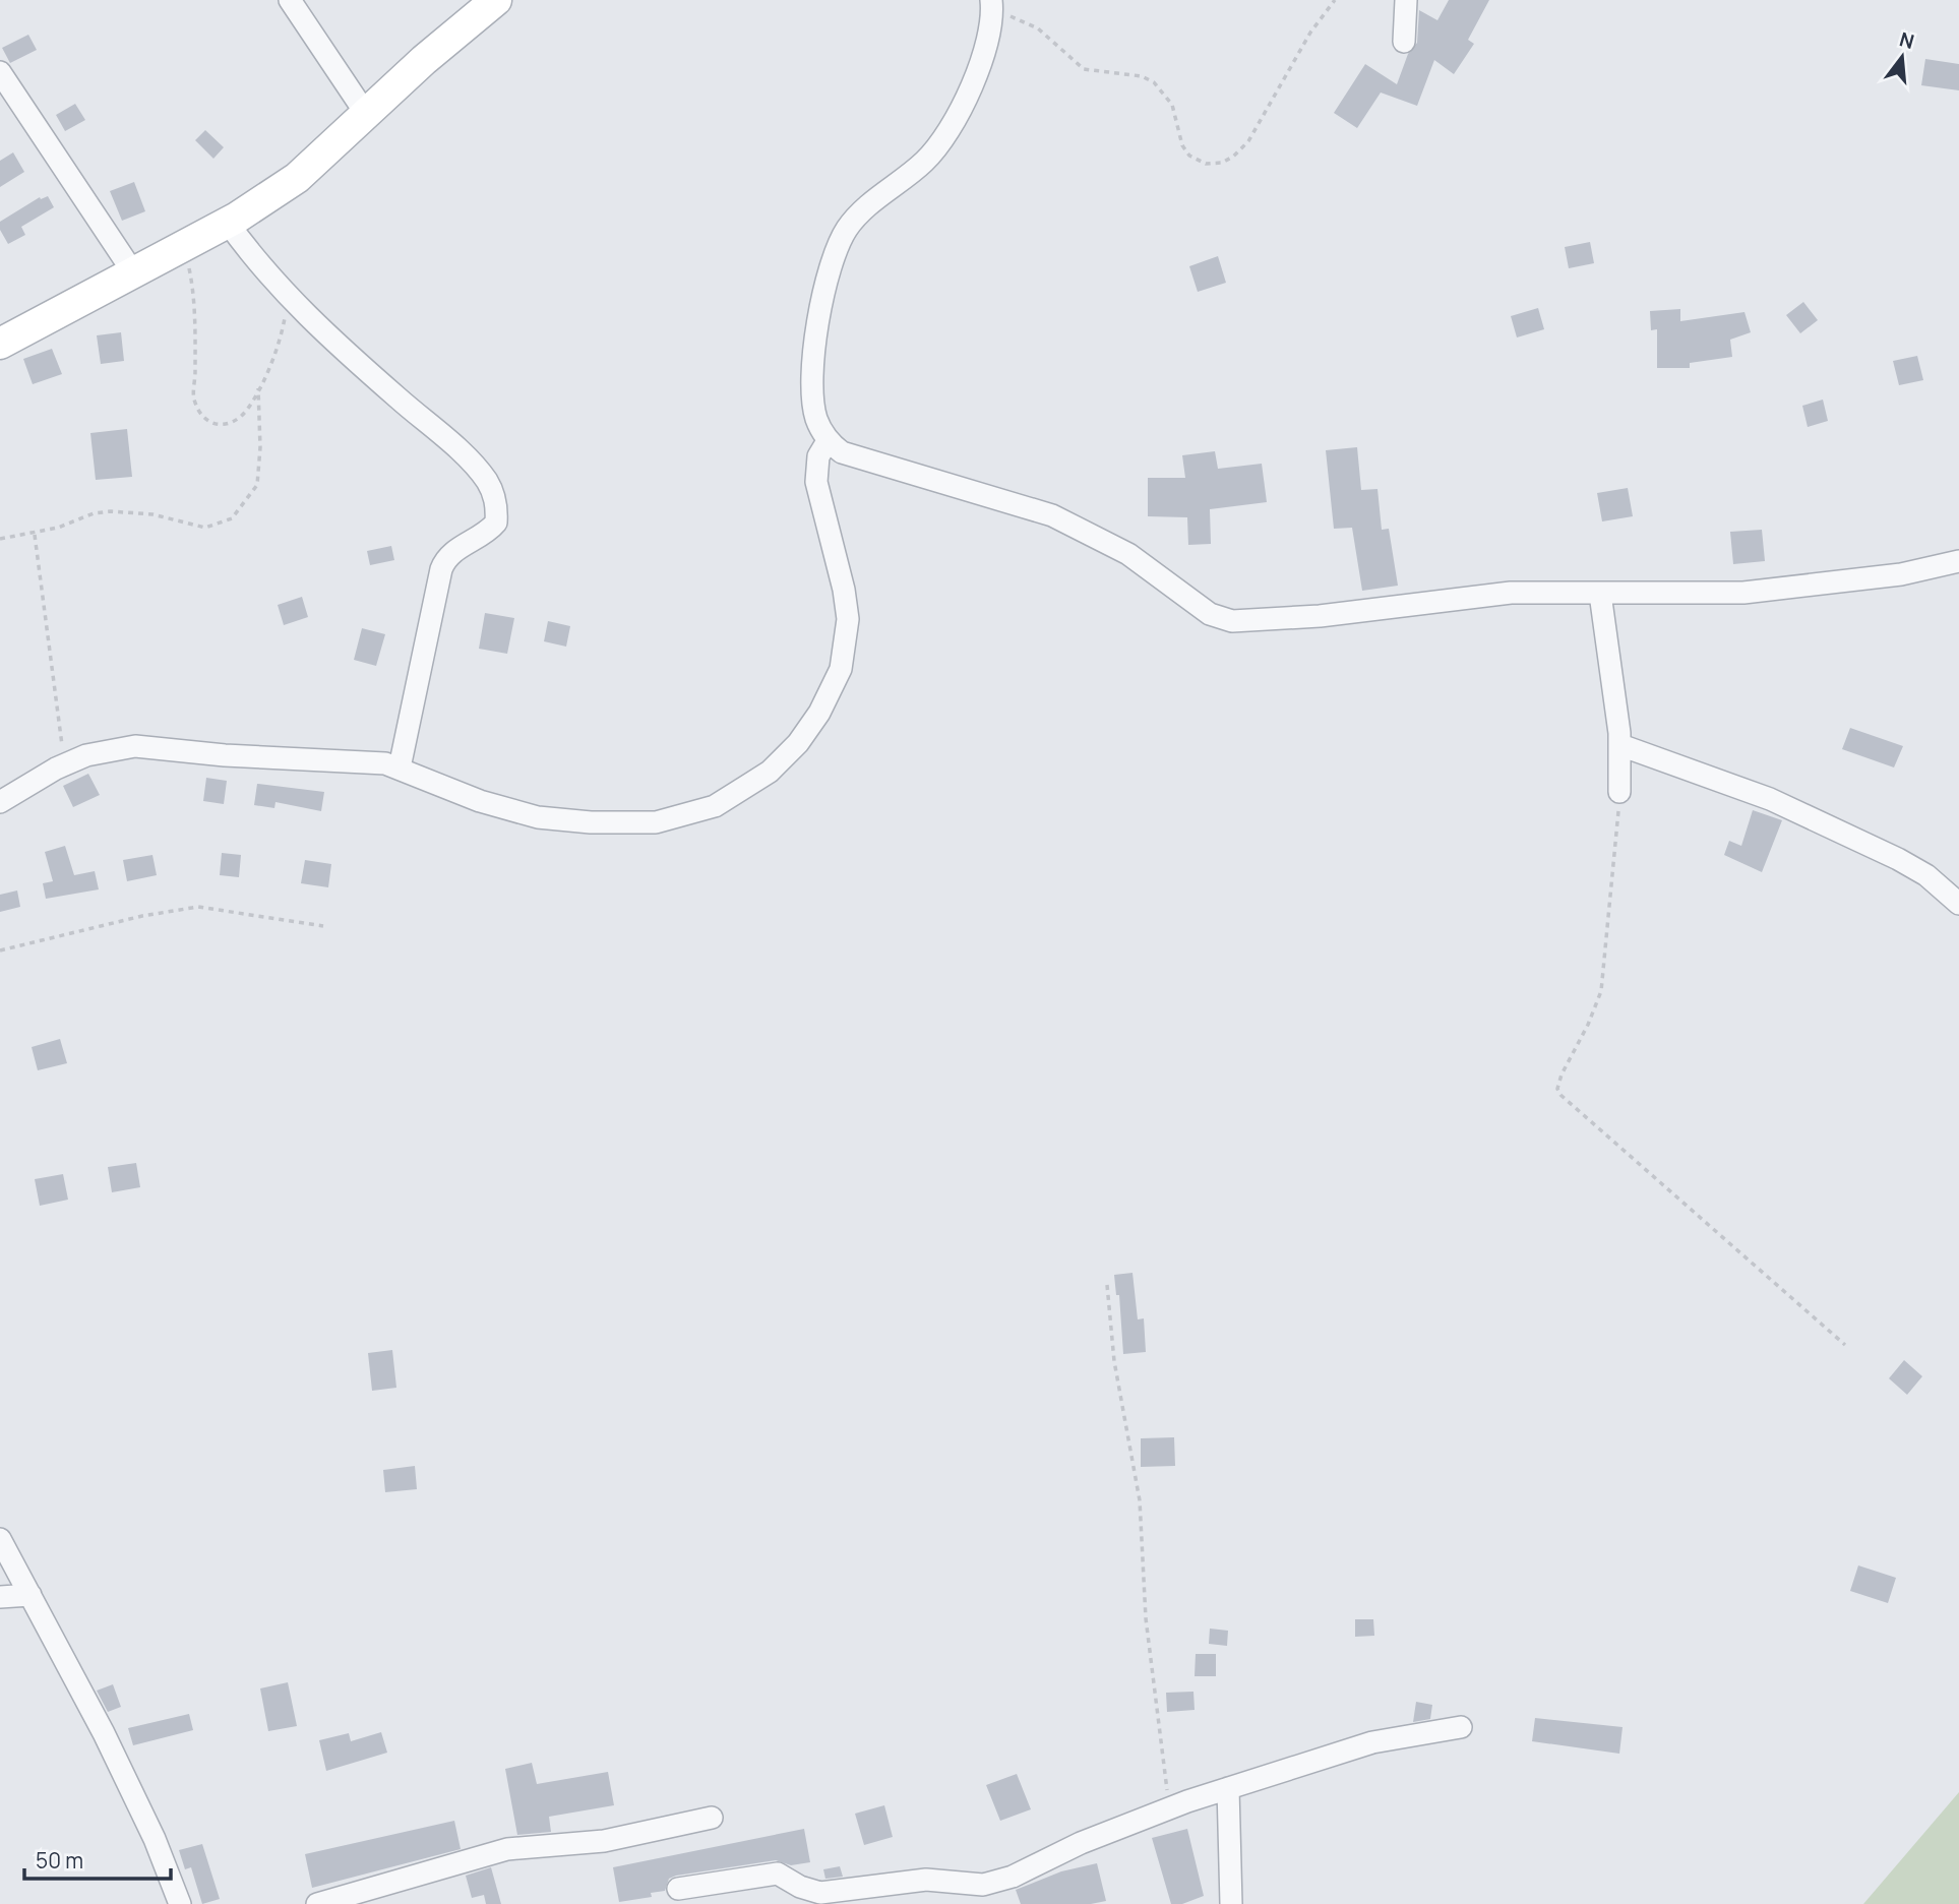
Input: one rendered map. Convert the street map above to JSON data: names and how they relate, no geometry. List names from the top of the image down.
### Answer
{
  "scale_bar": "50 m",
  "north": "top"
}
